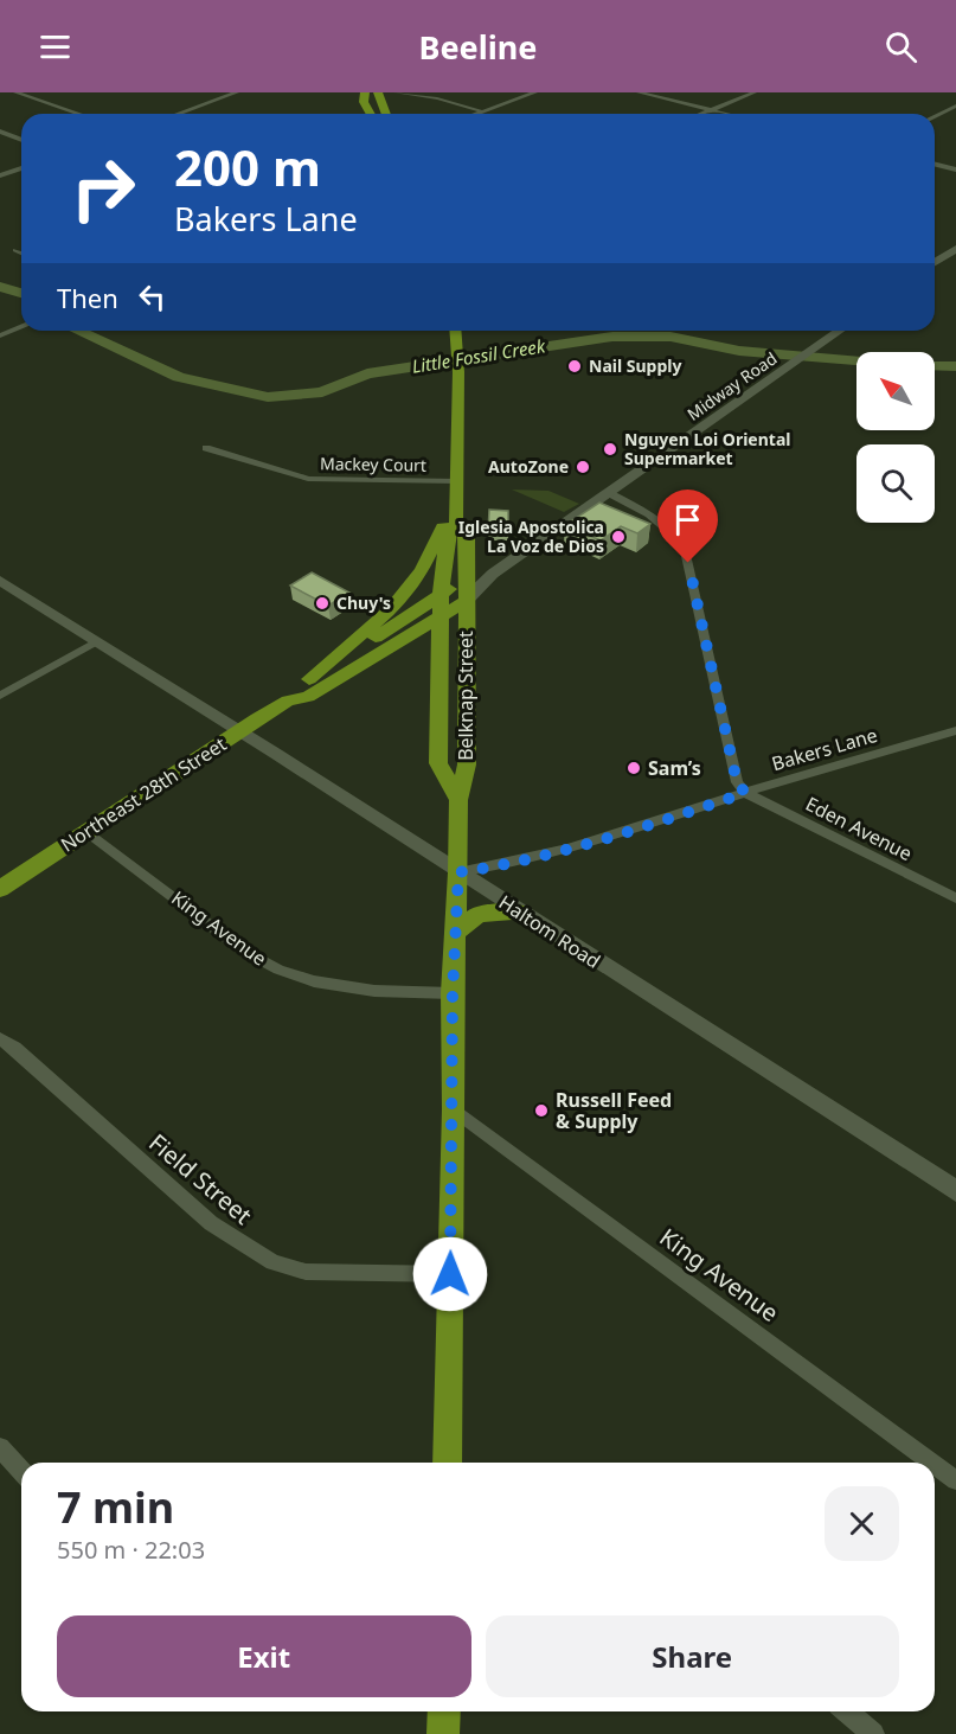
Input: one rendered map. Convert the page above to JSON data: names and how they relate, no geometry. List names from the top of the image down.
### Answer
{
  "streets": {
    "main road": [
      "Midway Road",
      "Belknap Street",
      "Northeast 28th Street",
      "Haltom Road"
    ],
    "street": [
      "Mackey Court",
      "Bakers Lane",
      "Eden Avenue",
      "King Avenue",
      "Field Street"
    ]
  },
  "crossings": [
    ["Midway Road", "Belknap Street"],
    ["Midway Road", "Northeast 28th Street"],
    ["Mackey Court", "Belknap Street"],
    ["Belknap Street", "Northeast 28th Street"],
    ["Bakers Lane", "Eden Avenue"],
    ["Bakers Lane", "Haltom Road"],
    ["Northeast 28th Street", "King Avenue"],
    ["Northeast 28th Street", "Haltom Road"]
  ],
  "water": ["Little Fossil Creek"],
  "places": [
    "Nail Supply",
    "Nguyen Loi Oriental Supermarket",
    "AutoZone",
    "Iglesia Apostolica La Voz de Dios",
    "Chuy's",
    "Sam’s",
    "Russell Feed & Supply"
  ],
  "north": "top left",
  "page": {
    "header": "Beeline",
    "turn": ["200 m", "Bakers Lane"],
    "then": "Then",
    "heading": ["7 min", "550 m · 22:03"],
    "buttons": ["Exit", "Share"]
  }
}
